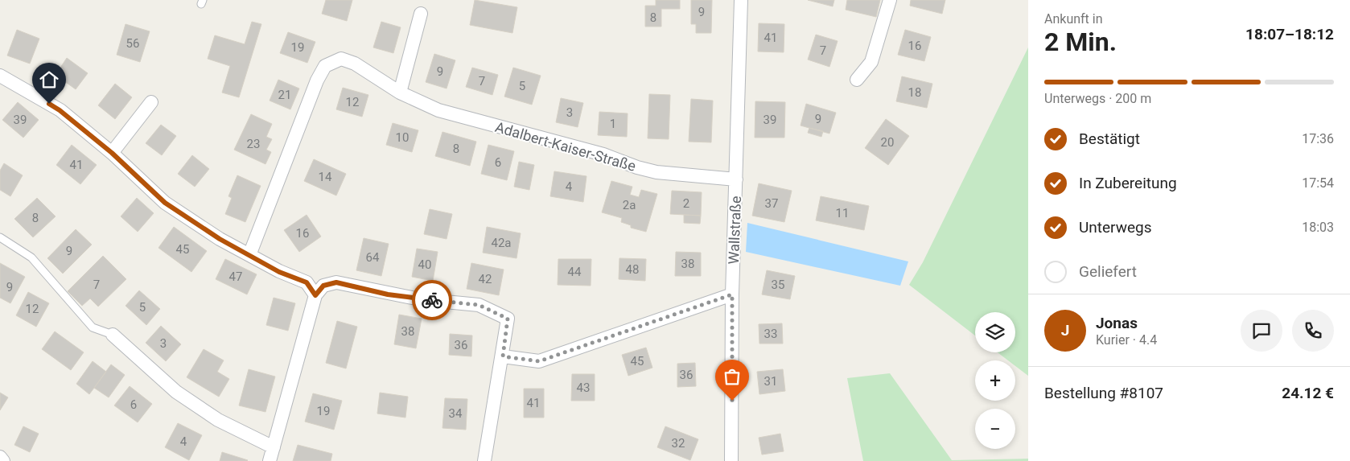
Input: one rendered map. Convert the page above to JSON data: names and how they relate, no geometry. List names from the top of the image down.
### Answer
{
  "streets": {
    "street": ["Adalbert-Kaiser-Straße", "Wallstraße"]
  },
  "crossings": [
    ["Adalbert-Kaiser-Straße", "Wallstraße"]
  ],
  "house_numbers": [
    "9",
    "8",
    "41",
    "56",
    "16",
    "19",
    "7",
    "9",
    "7",
    "5",
    "18",
    "21",
    "12",
    "3",
    "9",
    "39",
    "39",
    "1",
    "10",
    "20",
    "23",
    "8",
    "6",
    "41",
    "14",
    "4",
    "2",
    "37",
    "2a",
    "11",
    "8",
    "16",
    "42a",
    "45",
    "9",
    "64",
    "38",
    "40",
    "48",
    "44",
    "47",
    "42",
    "7",
    "35",
    "9",
    "5",
    "12",
    "38",
    "33",
    "3",
    "36",
    "45",
    "36",
    "31",
    "43",
    "41",
    "6",
    "19",
    "34",
    "4",
    "32"
  ],
  "page": {
    "heading": ["2 Min.", "Ankunft in", "18:07–18:12"],
    "panel": [
      "Jonas",
      "Kurier · 4.4",
      "Bestellung #8107",
      "24.12 €"
    ],
    "bar": "Unterwegs · 200 m",
    "list": [
      ["Bestätigt", "17:36"],
      ["In Zubereitung", "17:54"],
      ["Unterwegs", "18:03"],
      "Geliefert"
    ],
    "round": "J",
    "map_buttons": ["+", "−"]
  }
}
